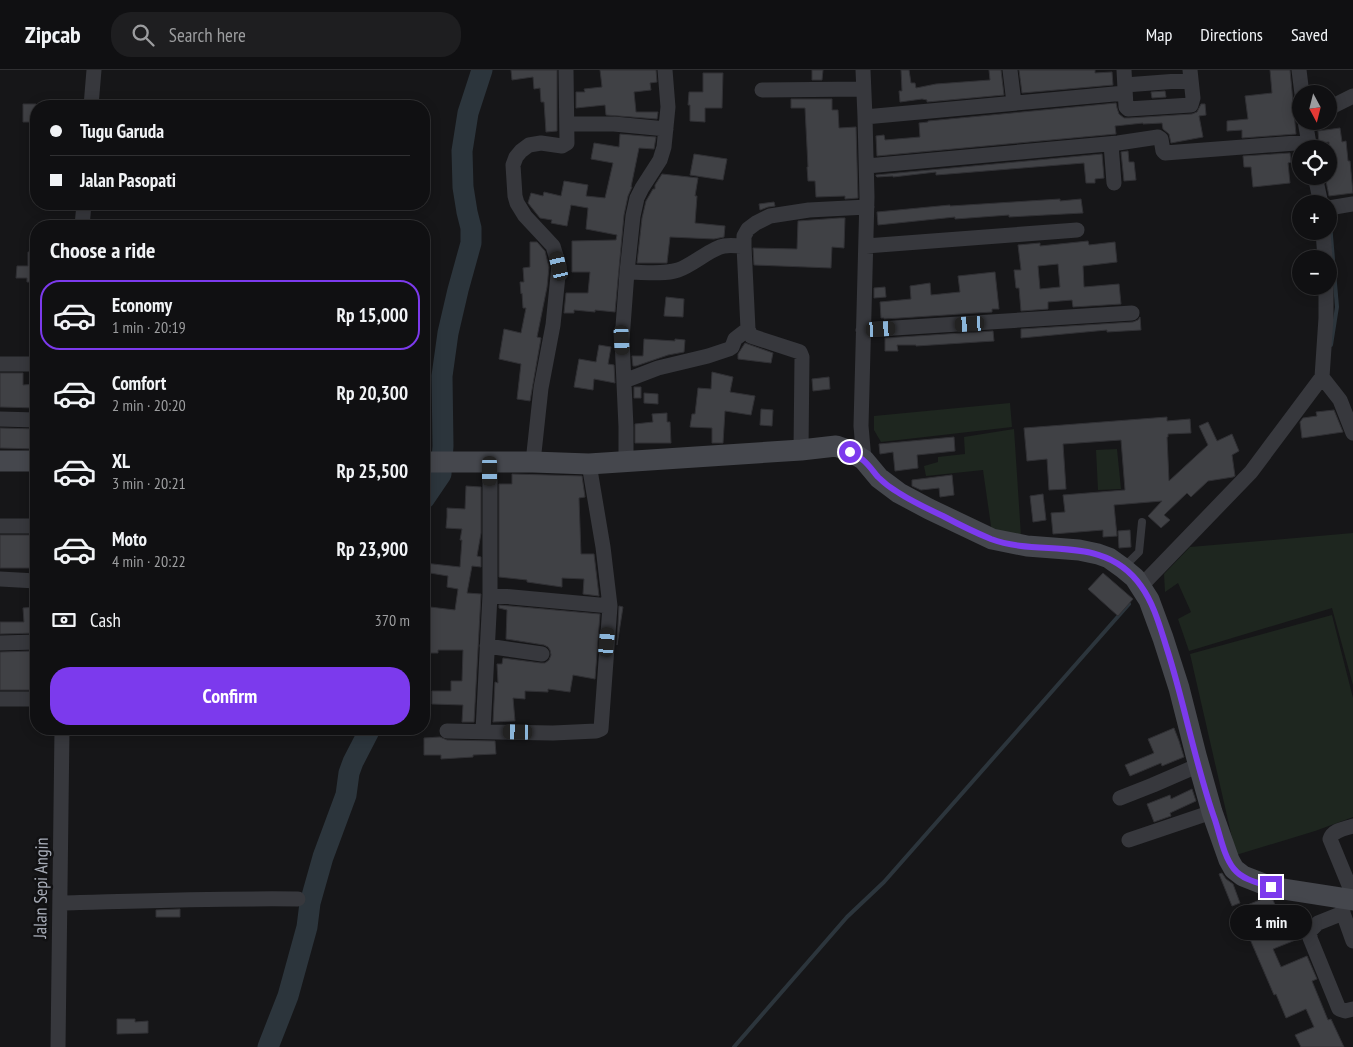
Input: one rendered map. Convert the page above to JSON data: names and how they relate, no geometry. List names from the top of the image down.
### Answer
{
  "streets": {
    "street": ["Jalan Sepi Angin"]
  },
  "north": "bottom",
  "page": {
    "header": "Zipcab",
    "search": "Search here",
    "nav": ["Map", "Directions", "Saved"],
    "map_buttons": ["+", "−"],
    "banner": ["Tugu Garuda", "Jalan Pasopati"],
    "heading": "Choose a ride",
    "list": [
      {
        "name": "Economy",
        "note": "1 min · 20:19",
        "value": "Rp 15,000"
      },
      {
        "name": "Comfort",
        "note": "2 min · 20:20",
        "value": "Rp 20,300"
      },
      {
        "name": "XL",
        "note": "3 min · 20:21",
        "value": "Rp 25,500"
      },
      {
        "name": "Moto",
        "note": "4 min · 20:22",
        "value": "Rp 23,900"
      }
    ],
    "pay": ["Cash", "370 m"],
    "buttons": "Confirm",
    "bubble": "1 min"
  }
}
